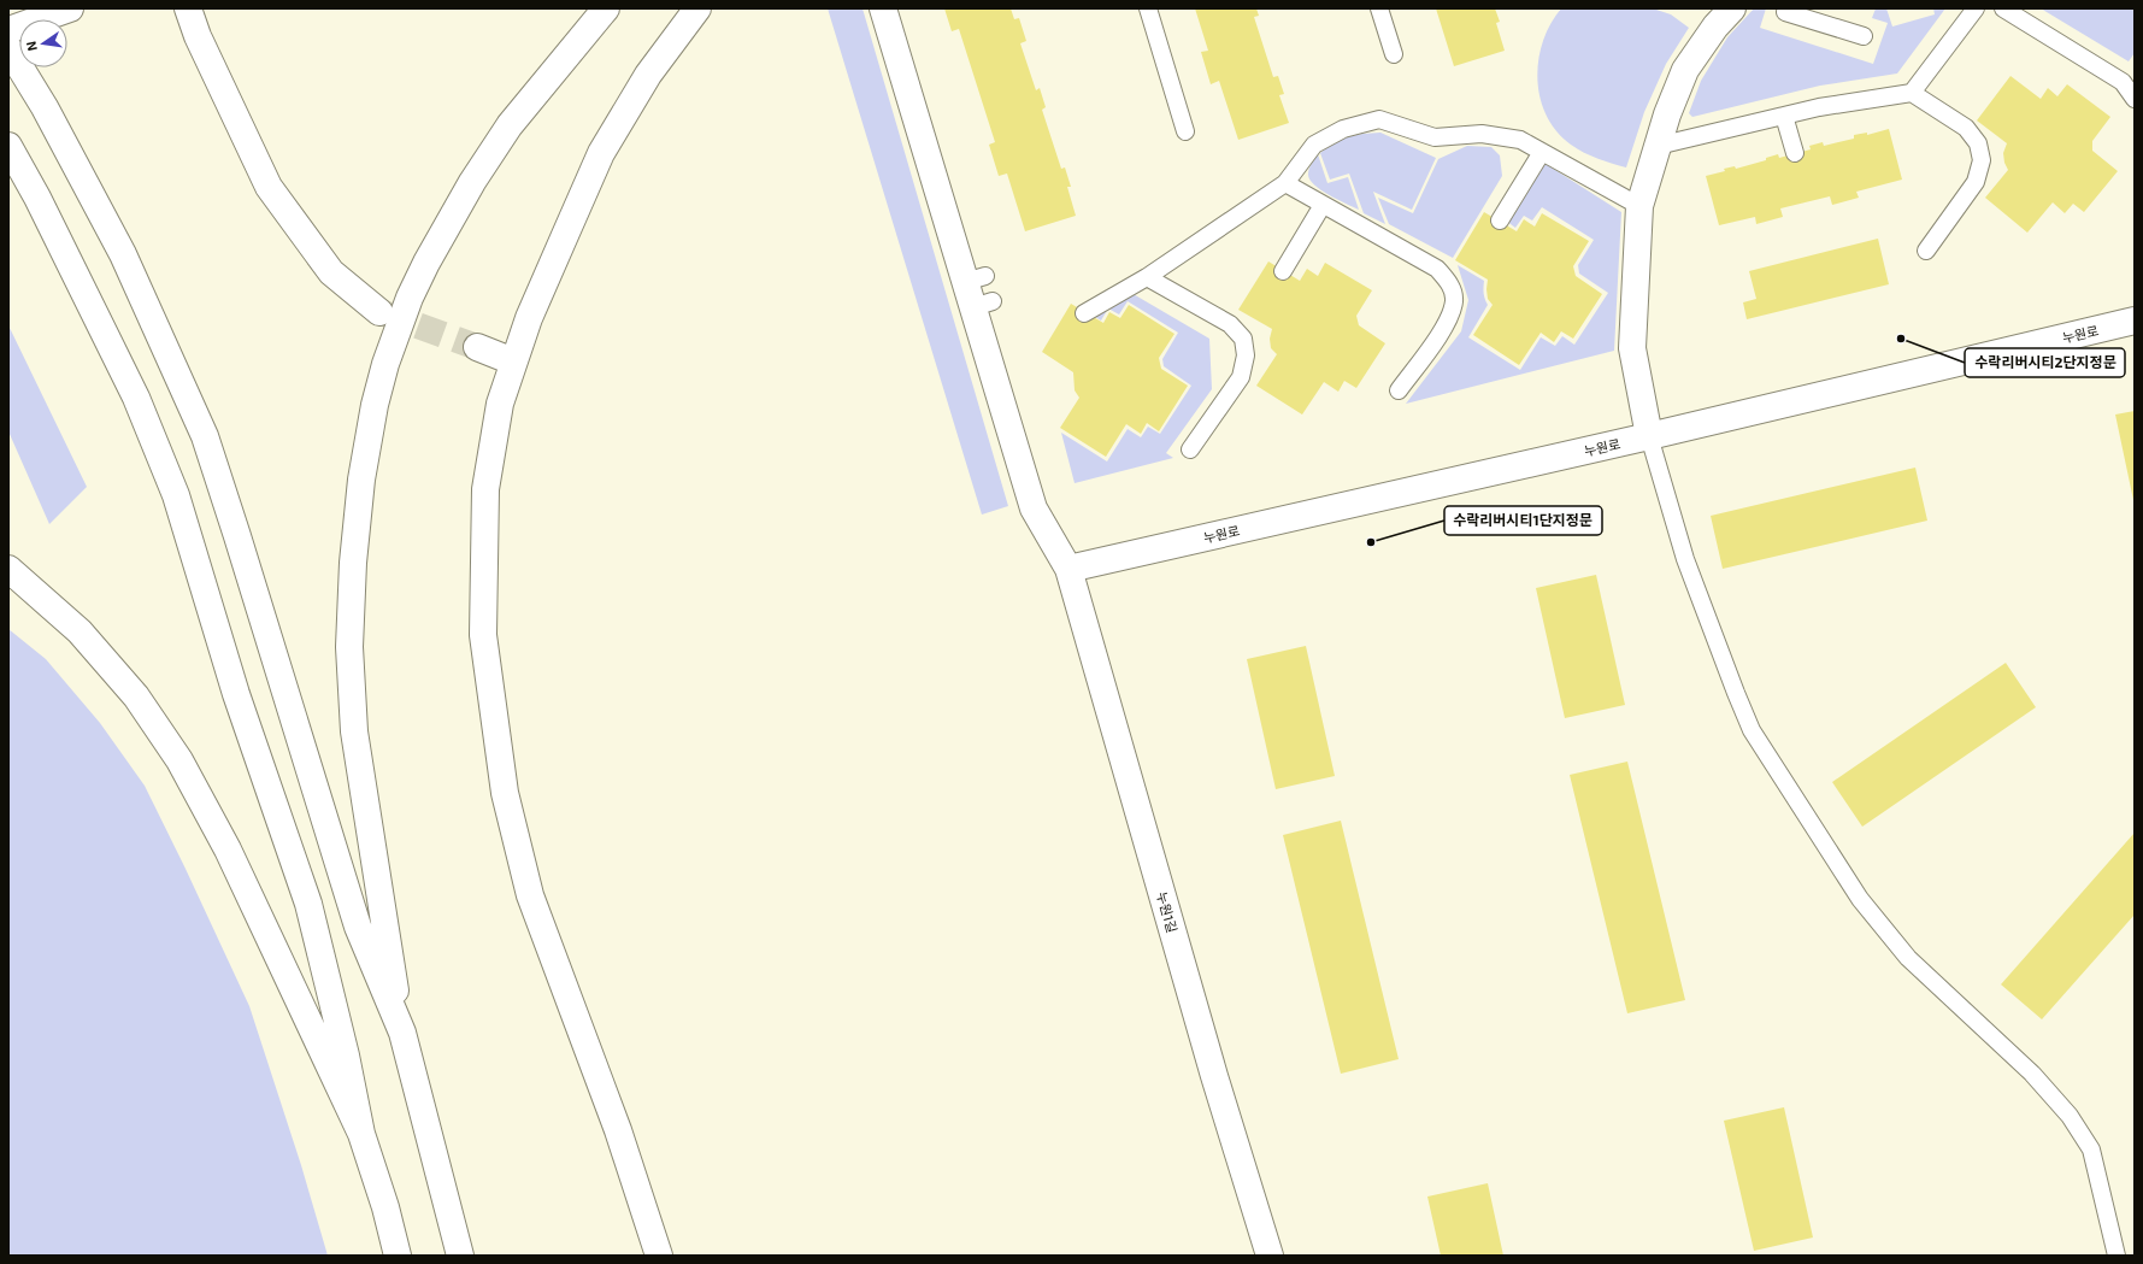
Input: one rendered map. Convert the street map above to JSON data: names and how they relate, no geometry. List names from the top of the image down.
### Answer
{
  "streets": {
    "main road": ["누원로", "누원1길"]
  },
  "crossings": [
    ["누원로", "누원1길"]
  ],
  "places": ["수락리버시티2단지정문", "수락리버시티1단지정문"],
  "north": "left"
}
